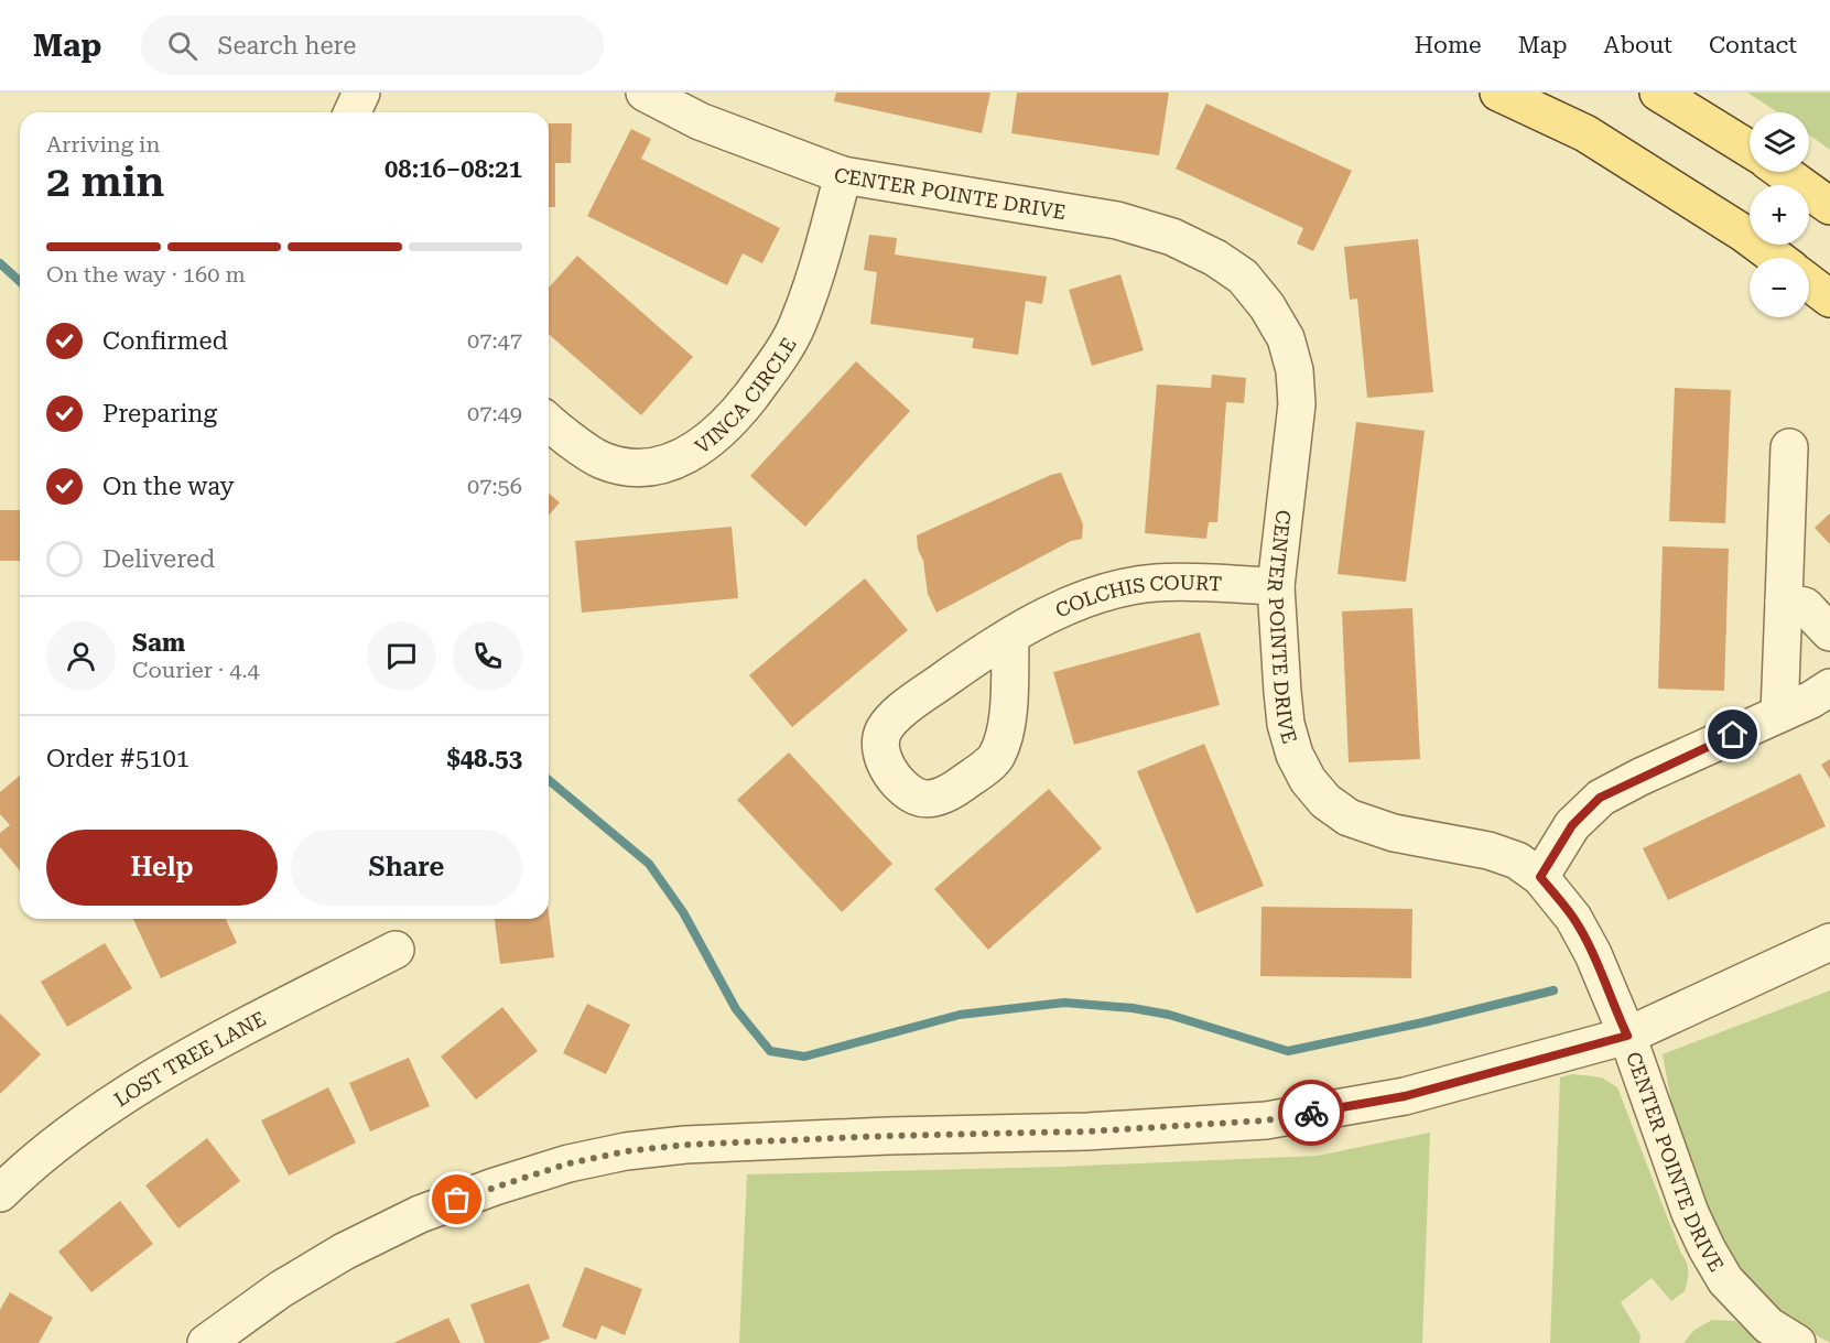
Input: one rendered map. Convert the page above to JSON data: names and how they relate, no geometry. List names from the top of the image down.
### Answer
{
  "streets": {
    "street": [
      "CENTER POINTE DRIVE",
      "VINCA CIRCLE",
      "COLCHIS COURT",
      "LOST TREE LANE"
    ]
  },
  "crossings": [
    ["CENTER POINTE DRIVE", "VINCA CIRCLE"],
    ["CENTER POINTE DRIVE", "COLCHIS COURT"]
  ],
  "page": {
    "header": "Map",
    "search": "Search here",
    "nav": [
      "Home",
      "Map",
      "About",
      "Contact"
    ],
    "map_buttons": ["+", "−"],
    "heading": ["2 min", "Arriving in", "08:16–08:21"],
    "panel": [
      "Sam",
      "Courier · 4.4",
      "Order #5101",
      "$48.53"
    ],
    "bar": "On the way · 160 m",
    "list": [
      ["Confirmed", "07:47"],
      ["Preparing", "07:49"],
      ["On the way", "07:56"],
      "Delivered"
    ],
    "buttons": ["Help", "Share"]
  }
}
